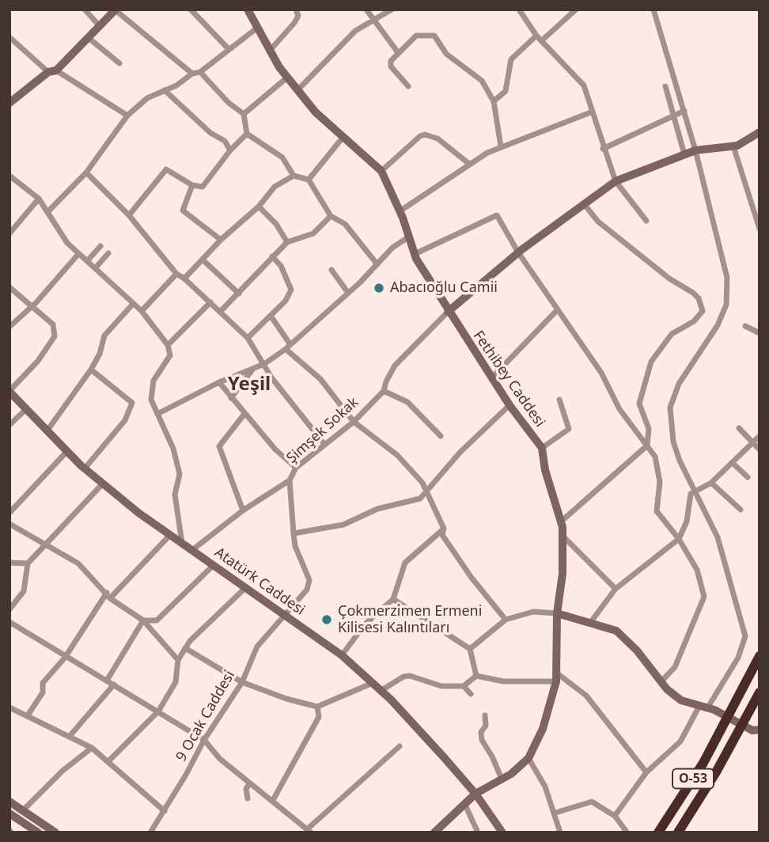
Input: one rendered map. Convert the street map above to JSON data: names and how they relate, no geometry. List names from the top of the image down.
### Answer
{
  "streets": {
    "highway": ["O-53"],
    "street": [
      "Fethibey Caddesi",
      "Şimşek Sokak",
      "Atatürk Caddesi",
      "9 Ocak Caddesi"
    ]
  },
  "crossings": [
    ["Fethibey Caddesi", "Atatürk Caddesi"],
    ["Şimşek Sokak", "Atatürk Caddesi"],
    ["Şimşek Sokak", "9 Ocak Caddesi"],
    ["Atatürk Caddesi", "9 Ocak Caddesi"]
  ],
  "districts": ["Yeşil"],
  "places": ["Abacıoğlu Camii", "Çokmerzimen Ermeni Kilisesi Kalıntıları"]
}
